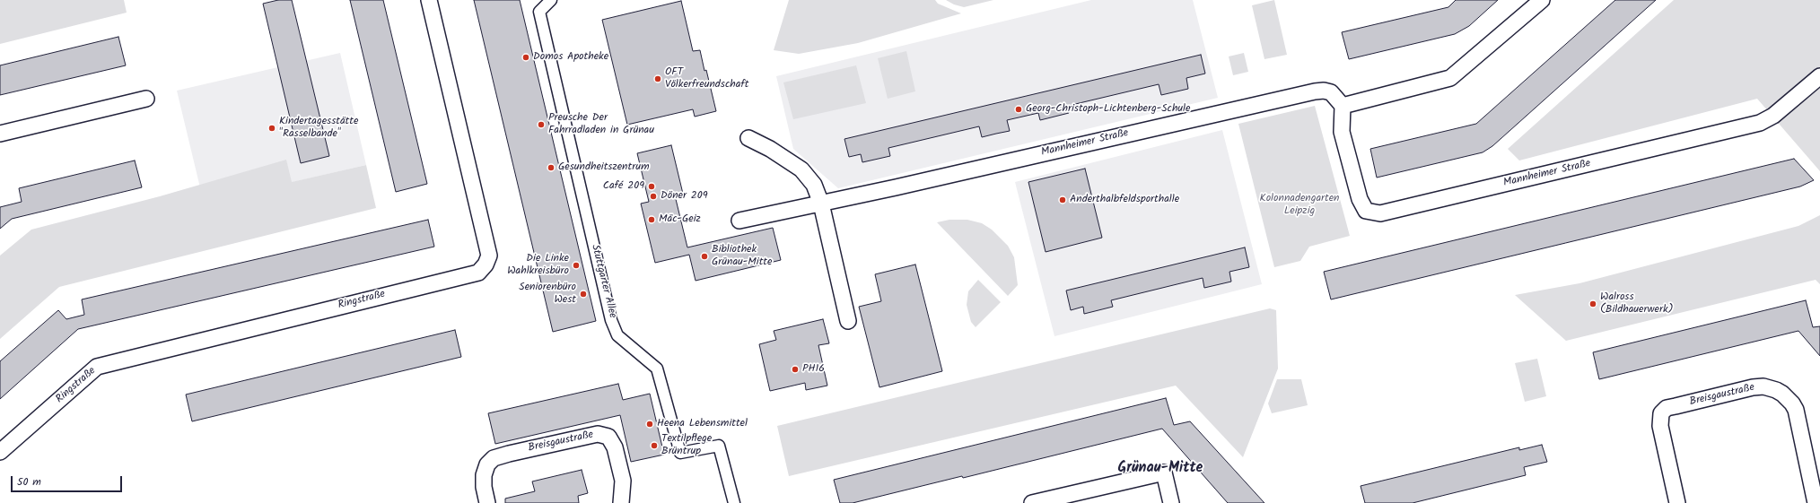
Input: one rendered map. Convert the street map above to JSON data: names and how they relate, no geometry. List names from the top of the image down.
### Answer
{
  "streets": {
    "street": [
      "Mannheimer Straße",
      "Stuttgarter Allee",
      "Ringstraße",
      "Breisgaustraße"
    ]
  },
  "districts": ["Grünau-Mitte"],
  "parks": ["Kolonnadengarten Leipzig"],
  "places": [
    "Domos Apotheke",
    "OFT Völkerfreundschaft",
    "Georg-Christoph-Lichtenberg-Schule",
    "Preusche Der Fahrradladen in Grünau",
    "Kindertagesstätte \"Rasselbande\"",
    "Gesundheitszentrum",
    "Café 209",
    "Döner 209",
    "Anderthalbfeldsporthalle",
    "Mäc-Geiz",
    "Bibliothek Grünau-Mitte",
    "Die Linke Wahlkreisbüro",
    "Seniorenbüro West",
    "Walross (Bildhauerwerk)",
    "PH16",
    "Heena Lebensmittel",
    "Textilpflege Brüntrup"
  ],
  "scale_bar": "50 m"
}
